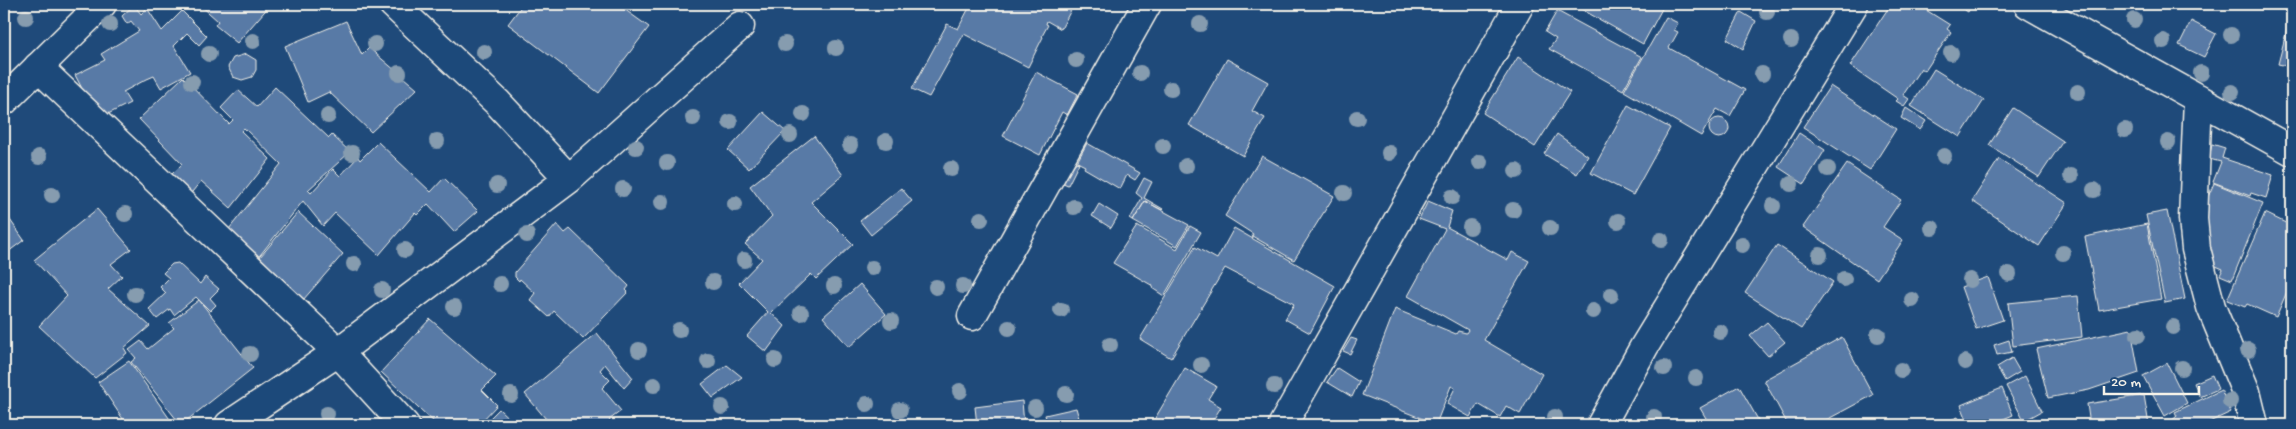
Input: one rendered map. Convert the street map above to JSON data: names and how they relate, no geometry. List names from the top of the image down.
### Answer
{
  "scale_bar": "20 m"
}
